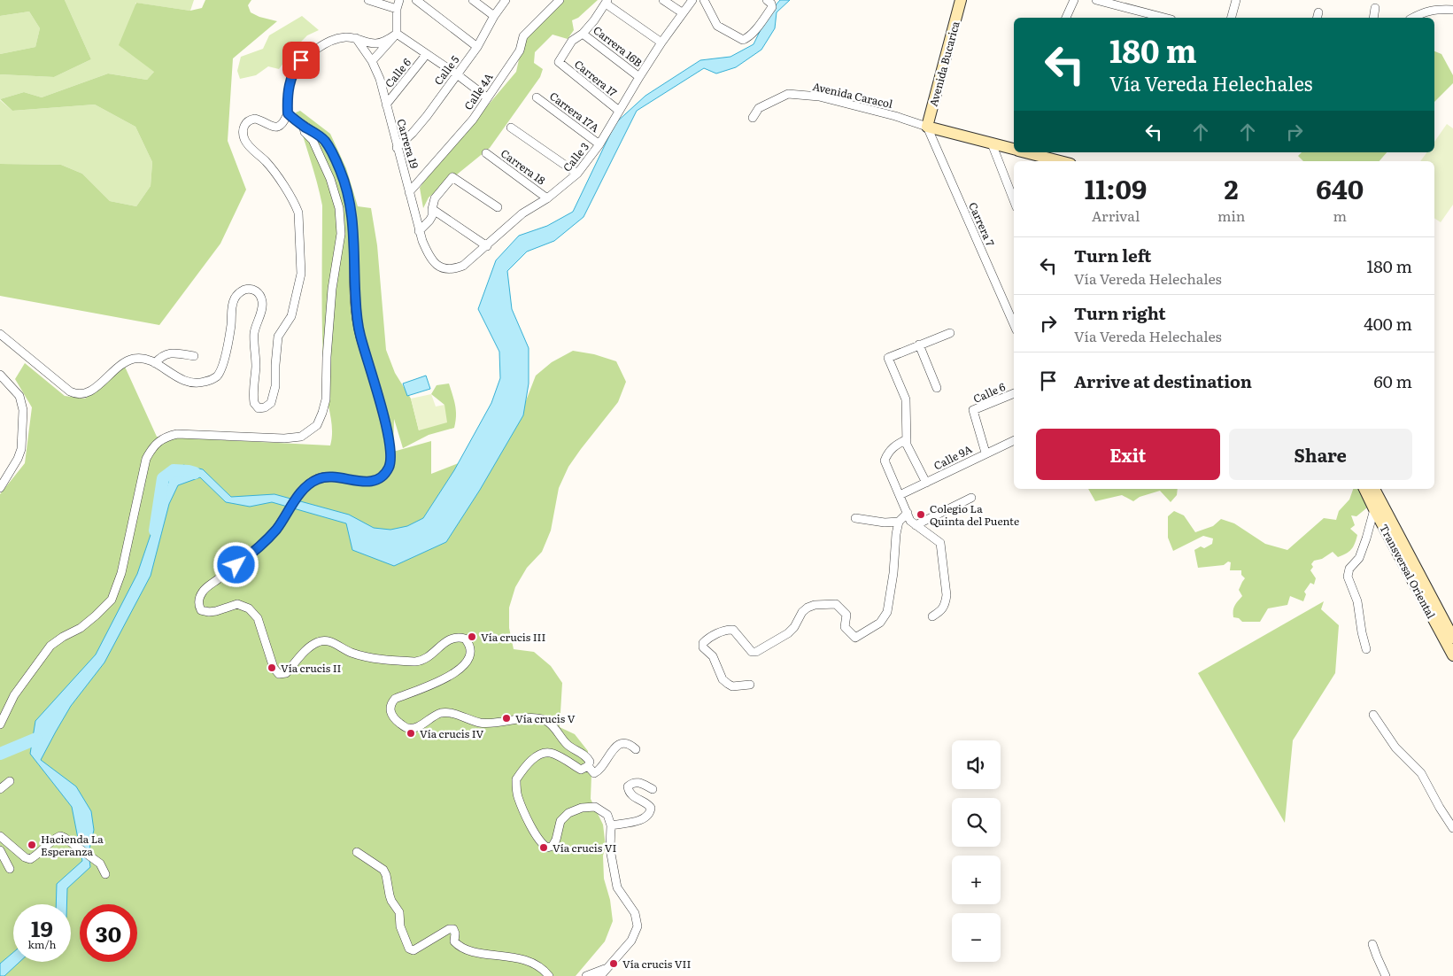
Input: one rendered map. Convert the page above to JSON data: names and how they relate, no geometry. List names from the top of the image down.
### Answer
{
  "streets": {
    "main road": ["Avenida Bucarica", "Transversal Oriental"],
    "street": [
      "Carrera 16B",
      "Calle 5",
      "Calle 6",
      "Carrera 17",
      "Calle 4A",
      "Avenida Caracol",
      "Carrera 17A",
      "Carrera 19",
      "Calle 3",
      "Carrera 18",
      "Carrera 7",
      "Calle 9A"
    ]
  },
  "crossings": [
    ["Carrera 16B", "Carrera 17"],
    ["Carrera 16B", "Calle 3"],
    ["Avenida Bucarica", "Avenida Caracol"],
    ["Avenida Bucarica", "Carrera 7"],
    ["Calle 5", "Carrera 19"],
    ["Calle 6", "Carrera 19"],
    ["Calle 6", "Calle 9A"],
    ["Carrera 17", "Calle 3"],
    ["Calle 4A", "Carrera 19"],
    ["Avenida Caracol", "Carrera 7"],
    ["Carrera 17A", "Calle 3"],
    ["Carrera 19", "Calle 3"],
    ["Calle 3", "Carrera 18"]
  ],
  "places": [
    "Colegio La Quinta del Puente",
    "Vía crucis III",
    "Vía crucis II",
    "Vía crucis V",
    "Vía crucis IV",
    "Hacienda La Esperanza",
    "Vía crucis VI",
    "Vía crucis VII"
  ],
  "page": {
    "turn": ["180 m", "Vía Vereda Helechales"],
    "eta": [
      "11:09",
      "Arrival",
      "2",
      "min",
      "640",
      "m"
    ],
    "list": [
      {
        "name": "Turn left",
        "note": "Vía Vereda Helechales",
        "value": "180 m"
      },
      {
        "name": "Turn right",
        "note": "Vía Vereda Helechales",
        "value": "400 m"
      },
      {
        "name": "Arrive at destination",
        "value": "60 m"
      }
    ],
    "buttons": ["Exit", "Share"],
    "map_buttons": ["+", "−"],
    "speed": "19 km/h",
    "limit": "30"
  }
}
